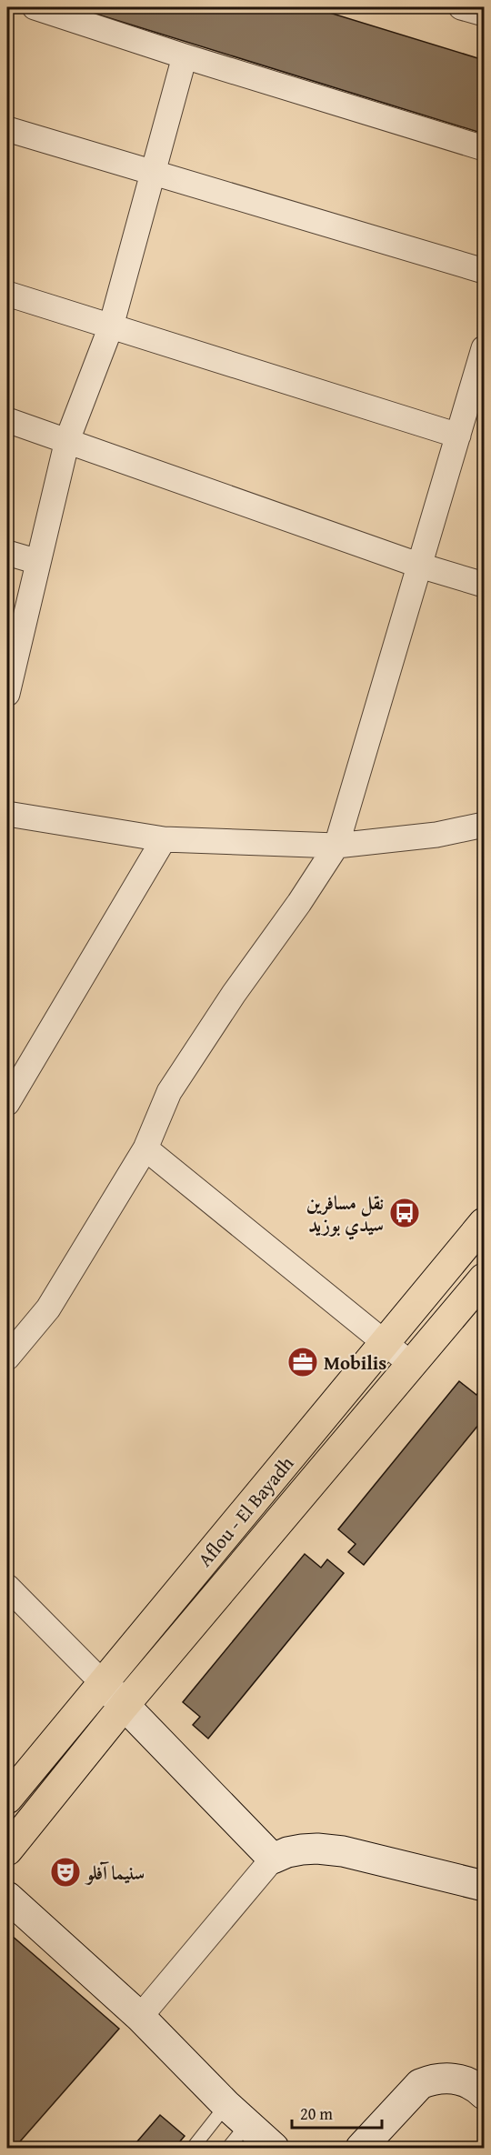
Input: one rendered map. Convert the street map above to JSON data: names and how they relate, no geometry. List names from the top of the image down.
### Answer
{
  "streets": {
    "main road": ["Aflou - El Bayadh"]
  },
  "places": {
    "bus stop": ["نقل مسافرين سيدي بوزيد"],
    "office": ["Mobilis"],
    "theatre": ["سنيما آفلو"]
  },
  "scale_bar": "20 m"
}
